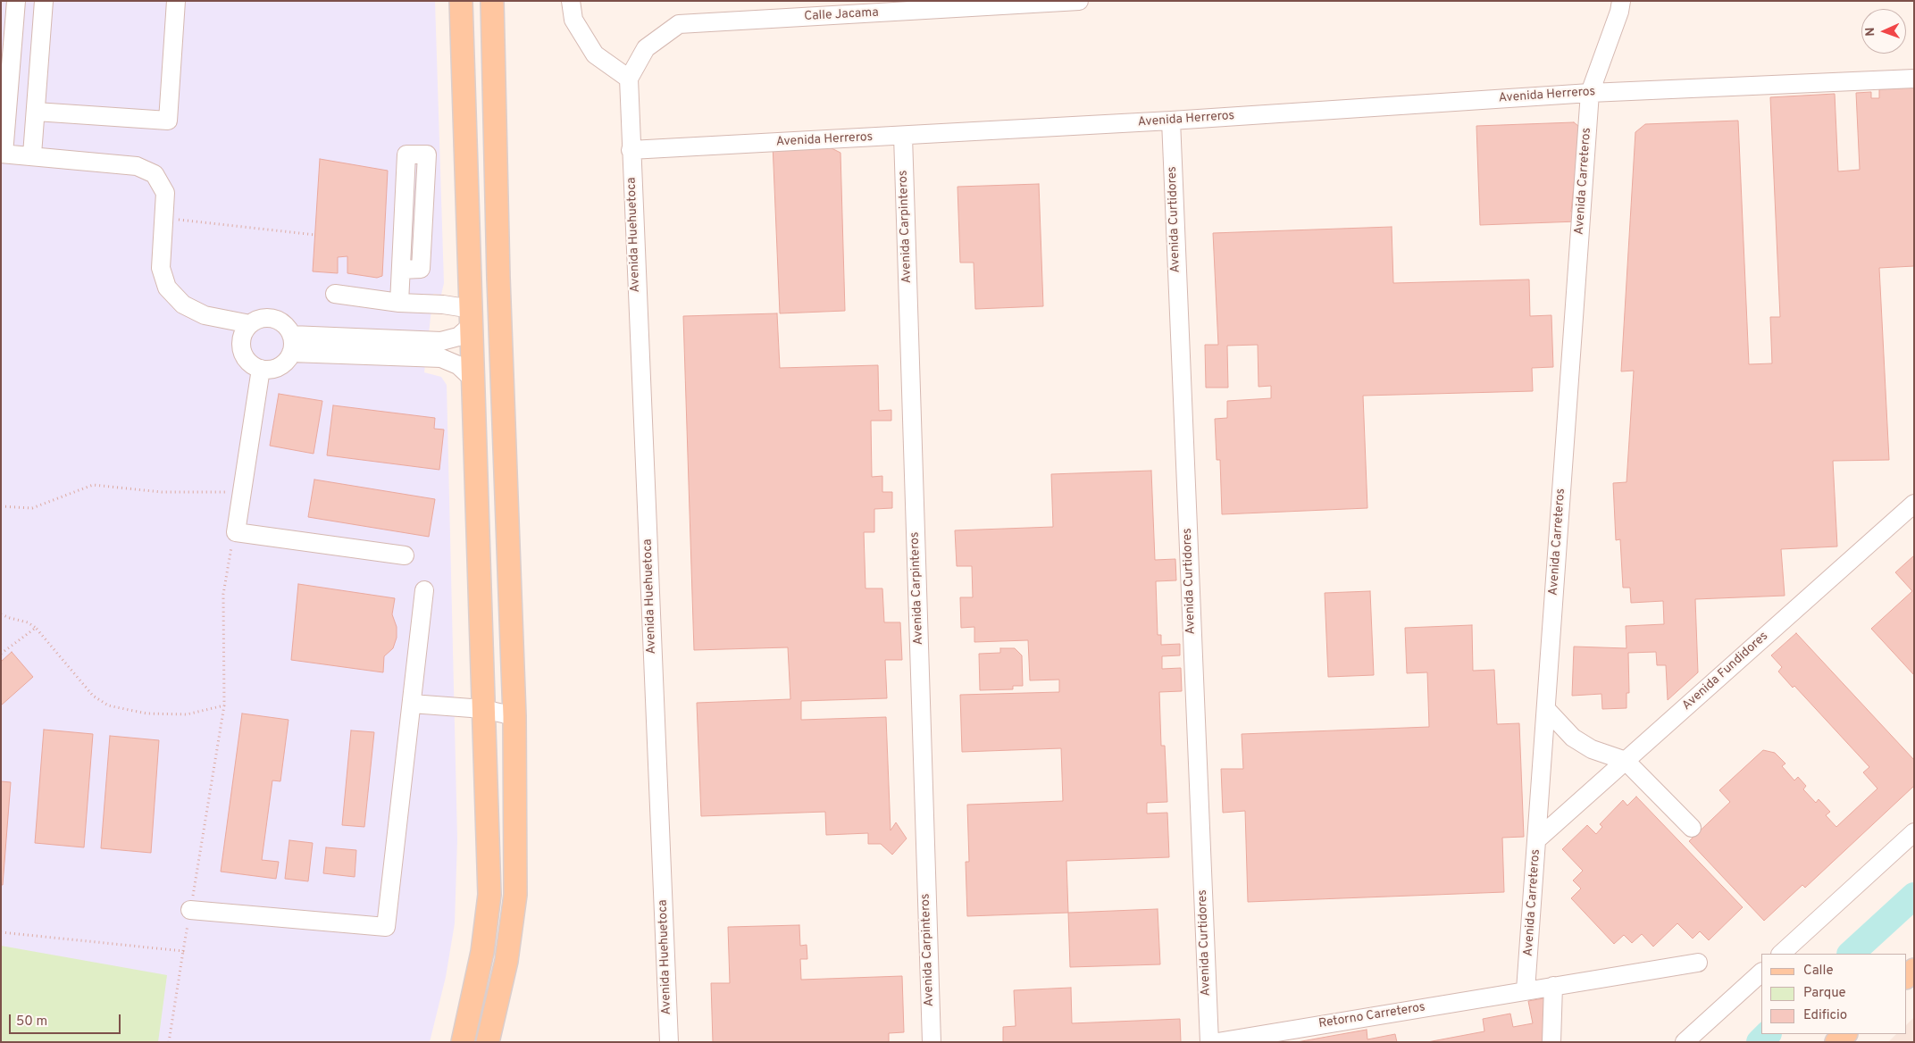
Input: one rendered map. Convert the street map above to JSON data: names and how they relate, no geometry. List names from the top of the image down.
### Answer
{
  "streets": {
    "street": [
      "Calle Jacama",
      "Avenida Herreros",
      "Avenida Carreteros",
      "Avenida Curtidores",
      "Avenida Carpinteros",
      "Avenida Huehuetoca",
      "Avenida Fundidores",
      "Retorno Carreteros"
    ]
  },
  "crossings": [
    ["Avenida Herreros", "Avenida Carreteros"],
    ["Avenida Herreros", "Avenida Curtidores"],
    ["Avenida Herreros", "Avenida Carpinteros"],
    ["Avenida Herreros", "Avenida Huehuetoca"],
    ["Avenida Carreteros", "Avenida Fundidores"],
    ["Avenida Carreteros", "Retorno Carreteros"]
  ],
  "legend": ["Calle", "Parque", "Edificio"],
  "scale_bar": "50 m",
  "north": "left"
}
